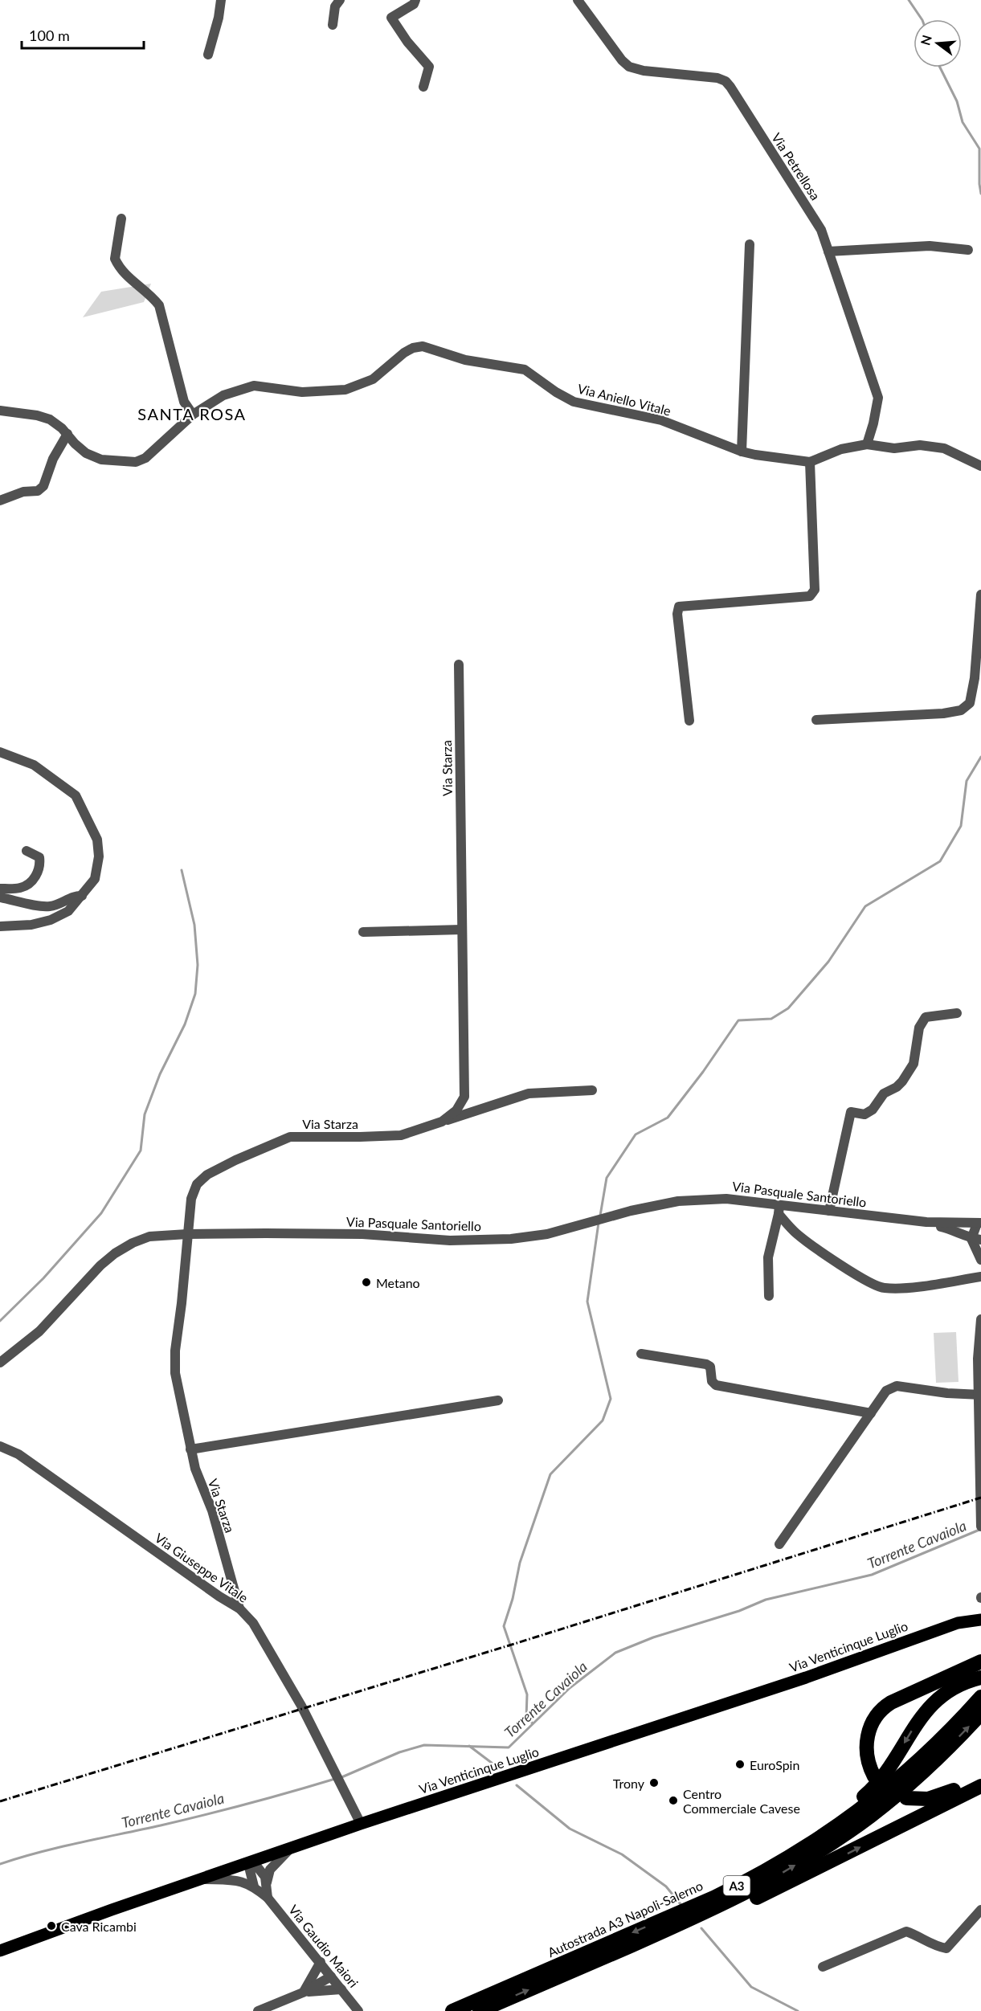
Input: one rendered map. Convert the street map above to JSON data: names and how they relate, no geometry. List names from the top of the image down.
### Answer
{
  "streets": {
    "highway": ["A3", "Autostrada A3 Napoli-Salerno"],
    "main road": ["Via Venticinque Luglio"],
    "street": [
      "Via Petrellosa",
      "Via Aniello Vitale",
      "Via Starza",
      "Via Pasquale Santoriello",
      "Via Giuseppe Vitale",
      "Via Gaudio Maiori"
    ]
  },
  "crossings": [
    ["Via Petrellosa", "Via Aniello Vitale"],
    ["Via Starza", "Via Pasquale Santoriello"],
    ["Via Starza", "Via Giuseppe Vitale"],
    ["Via Giuseppe Vitale", "Via Venticinque Luglio"],
    ["Via Venticinque Luglio", "Via Gaudio Maiori"]
  ],
  "districts": ["SANTA ROSA"],
  "water": ["Torrente Cavaiola"],
  "places": [
    "Metano",
    "EuroSpin",
    "Trony",
    "Centro Commerciale Cavese",
    "Cava Ricambi"
  ],
  "scale_bar": "100 m",
  "north": "left"
}
